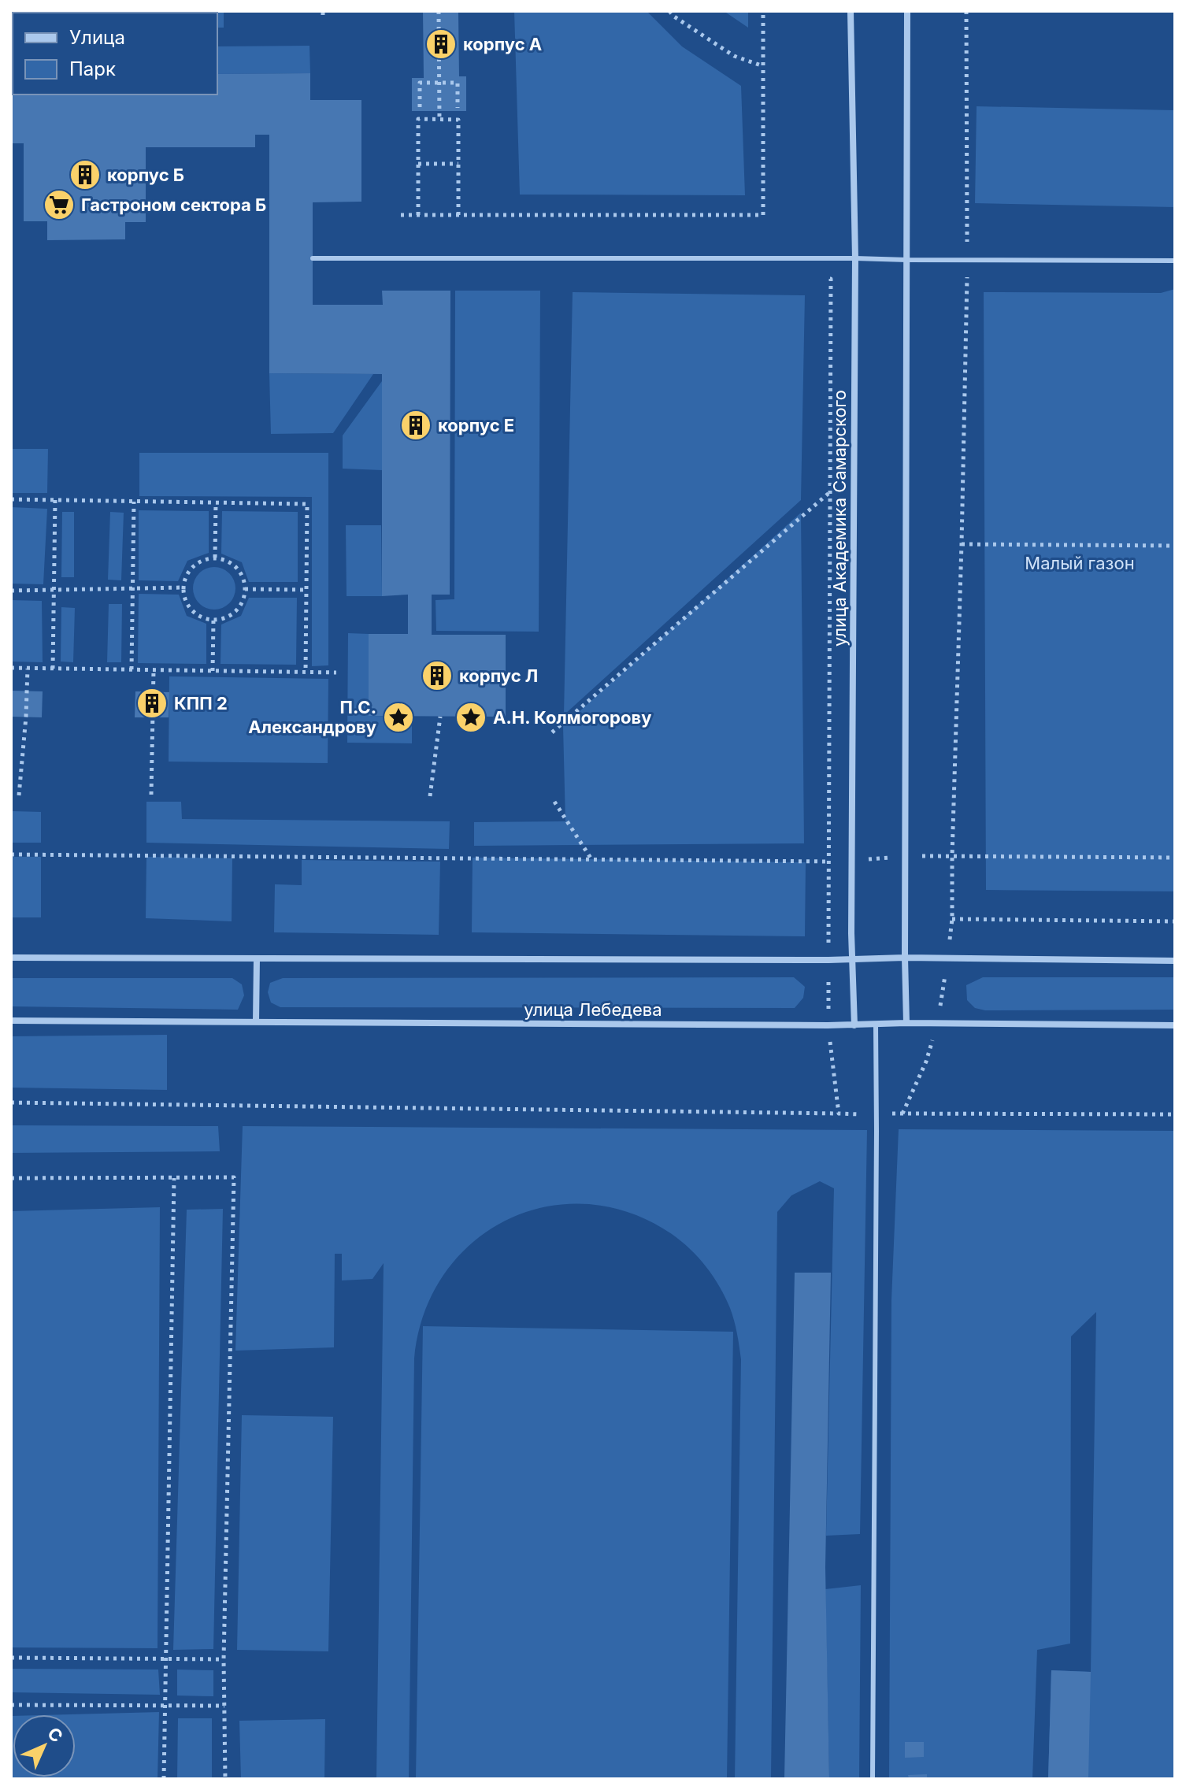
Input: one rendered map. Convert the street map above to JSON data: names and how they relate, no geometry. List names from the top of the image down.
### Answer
{
  "streets": {
    "street": ["улица Академика Самарского", "улица Лебедева"]
  },
  "crossings": [
    ["улица Академика Самарского", "улица Лебедева"]
  ],
  "parks": ["Малый газон"],
  "places": {
    "building": [
      "корпус А",
      "корпус Б",
      "корпус Е",
      "корпус Л",
      "КПП 2"
    ],
    "supermarket": ["Гастроном сектора Б"],
    "place": ["П.С. Александрову", "А.Н. Колмогорову"]
  },
  "legend": ["Улица", "Парк"],
  "north": "top right"
}
